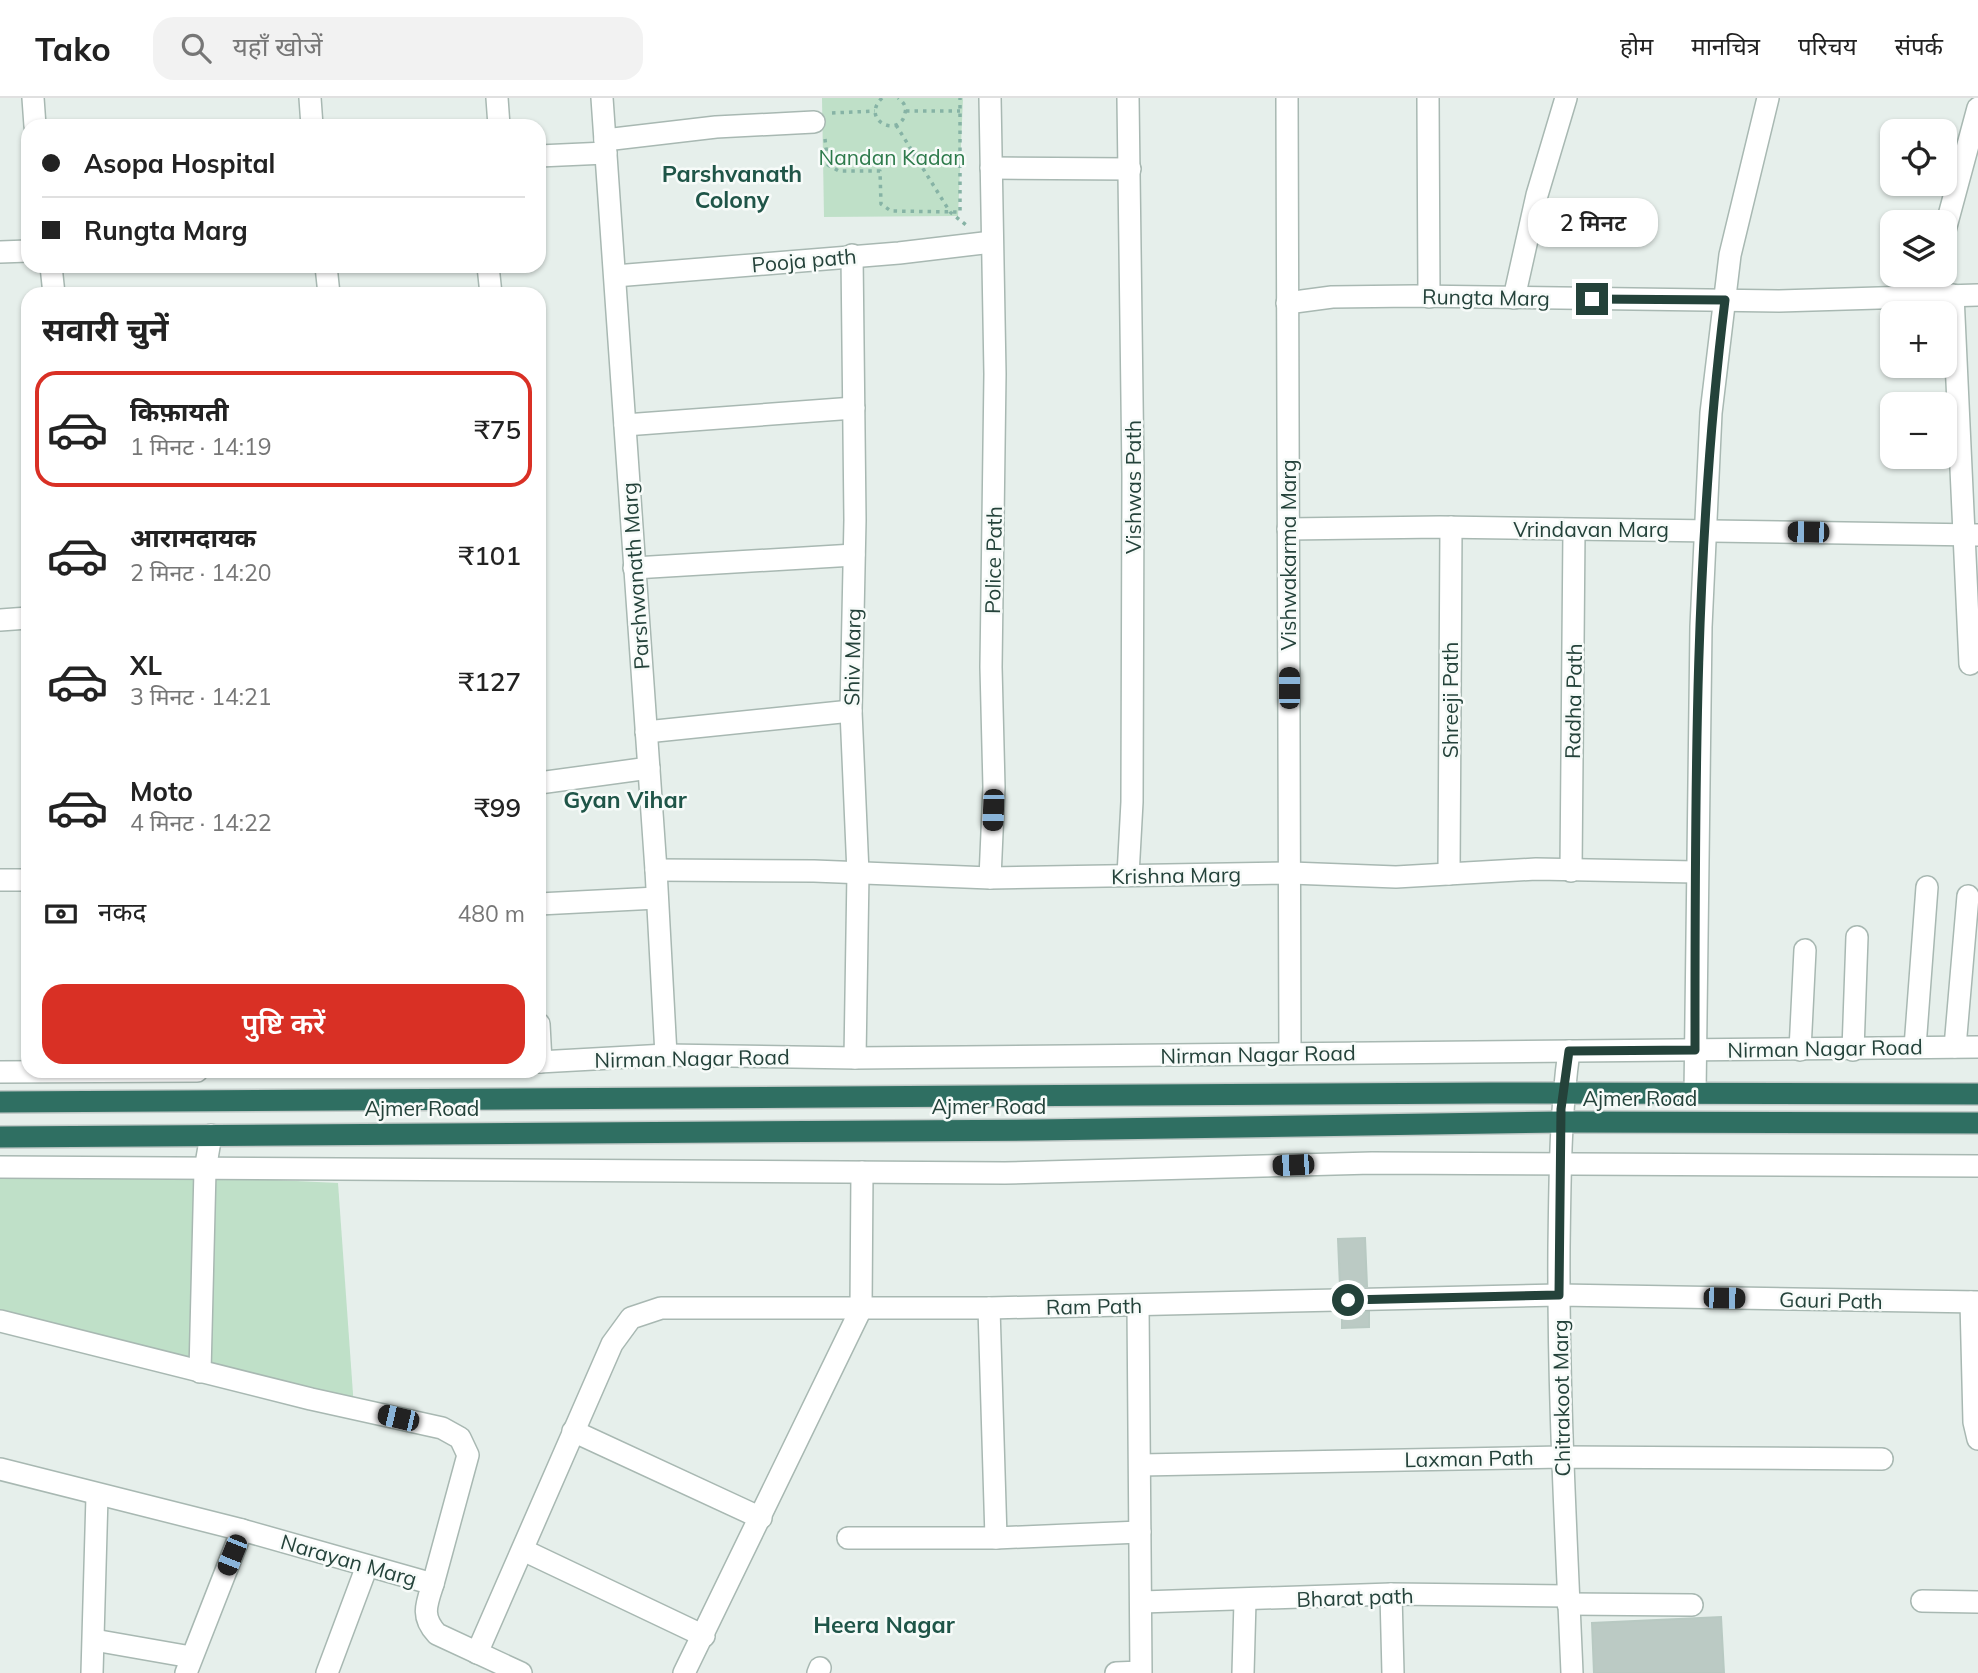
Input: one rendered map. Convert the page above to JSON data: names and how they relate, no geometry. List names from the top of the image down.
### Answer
{
  "streets": {
    "highway": ["Ajmer Road"],
    "street": [
      "Pooja path",
      "Rungta Marg",
      "Vishwas Path",
      "Vrindavan Marg",
      "Vishwakarma Marg",
      "Police Path",
      "Parshwanath Marg",
      "Shiv Marg",
      "Shreeji Path",
      "Radha Path",
      "Krishna Marg",
      "Nirman Nagar Road",
      "Gauri Path",
      "Ram Path",
      "Chitrakoot Marg",
      "Laxman Path",
      "Narayan Marg",
      "Bharat path"
    ]
  },
  "crossings": [
    ["Pooja path", "Police Path"],
    ["Pooja path", "Parshwanath Marg"],
    ["Pooja path", "Shiv Marg"],
    ["Rungta Marg", "Vishwakarma Marg"],
    ["Vishwas Path", "Krishna Marg"],
    ["Vrindavan Marg", "Vishwakarma Marg"],
    ["Vrindavan Marg", "Shreeji Path"],
    ["Vrindavan Marg", "Radha Path"],
    ["Vishwakarma Marg", "Krishna Marg"],
    ["Vishwakarma Marg", "Nirman Nagar Road"],
    ["Police Path", "Krishna Marg"],
    ["Parshwanath Marg", "Krishna Marg"],
    ["Parshwanath Marg", "Nirman Nagar Road"],
    ["Shiv Marg", "Krishna Marg"],
    ["Shiv Marg", "Nirman Nagar Road"],
    ["Shreeji Path", "Krishna Marg"],
    ["Radha Path", "Krishna Marg"],
    ["Nirman Nagar Road", "Chitrakoot Marg"],
    ["Ajmer Road", "Chitrakoot Marg"],
    ["Gauri Path", "Ram Path"],
    ["Gauri Path", "Chitrakoot Marg"],
    ["Ram Path", "Chitrakoot Marg"],
    ["Chitrakoot Marg", "Laxman Path"],
    ["Chitrakoot Marg", "Bharat path"]
  ],
  "districts": ["Parshvanath Colony", "Gyan Vihar", "Heera Nagar"],
  "parks": ["Nandan Kadan"],
  "page": {
    "header": "Tako",
    "search": "यहाँ खोजें",
    "nav": [
      "होम",
      "मानचित्र",
      "परिचय",
      "संपर्क"
    ],
    "map_buttons": ["+", "−"],
    "banner": ["Asopa Hospital", "Rungta Marg"],
    "bubble": "2 मिनट",
    "heading": "सवारी चुनें",
    "list": [
      {
        "name": "किफ़ायती",
        "note": "1 मिनट · 14:19",
        "value": "₹75"
      },
      {
        "name": "आरामदायक",
        "note": "2 मिनट · 14:20",
        "value": "₹101"
      },
      {
        "name": "XL",
        "note": "3 मिनट · 14:21",
        "value": "₹127"
      },
      {
        "name": "Moto",
        "note": "4 मिनट · 14:22",
        "value": "₹99"
      }
    ],
    "pay": ["नकद", "480 m"],
    "buttons": "पुष्टि करें"
  }
}
